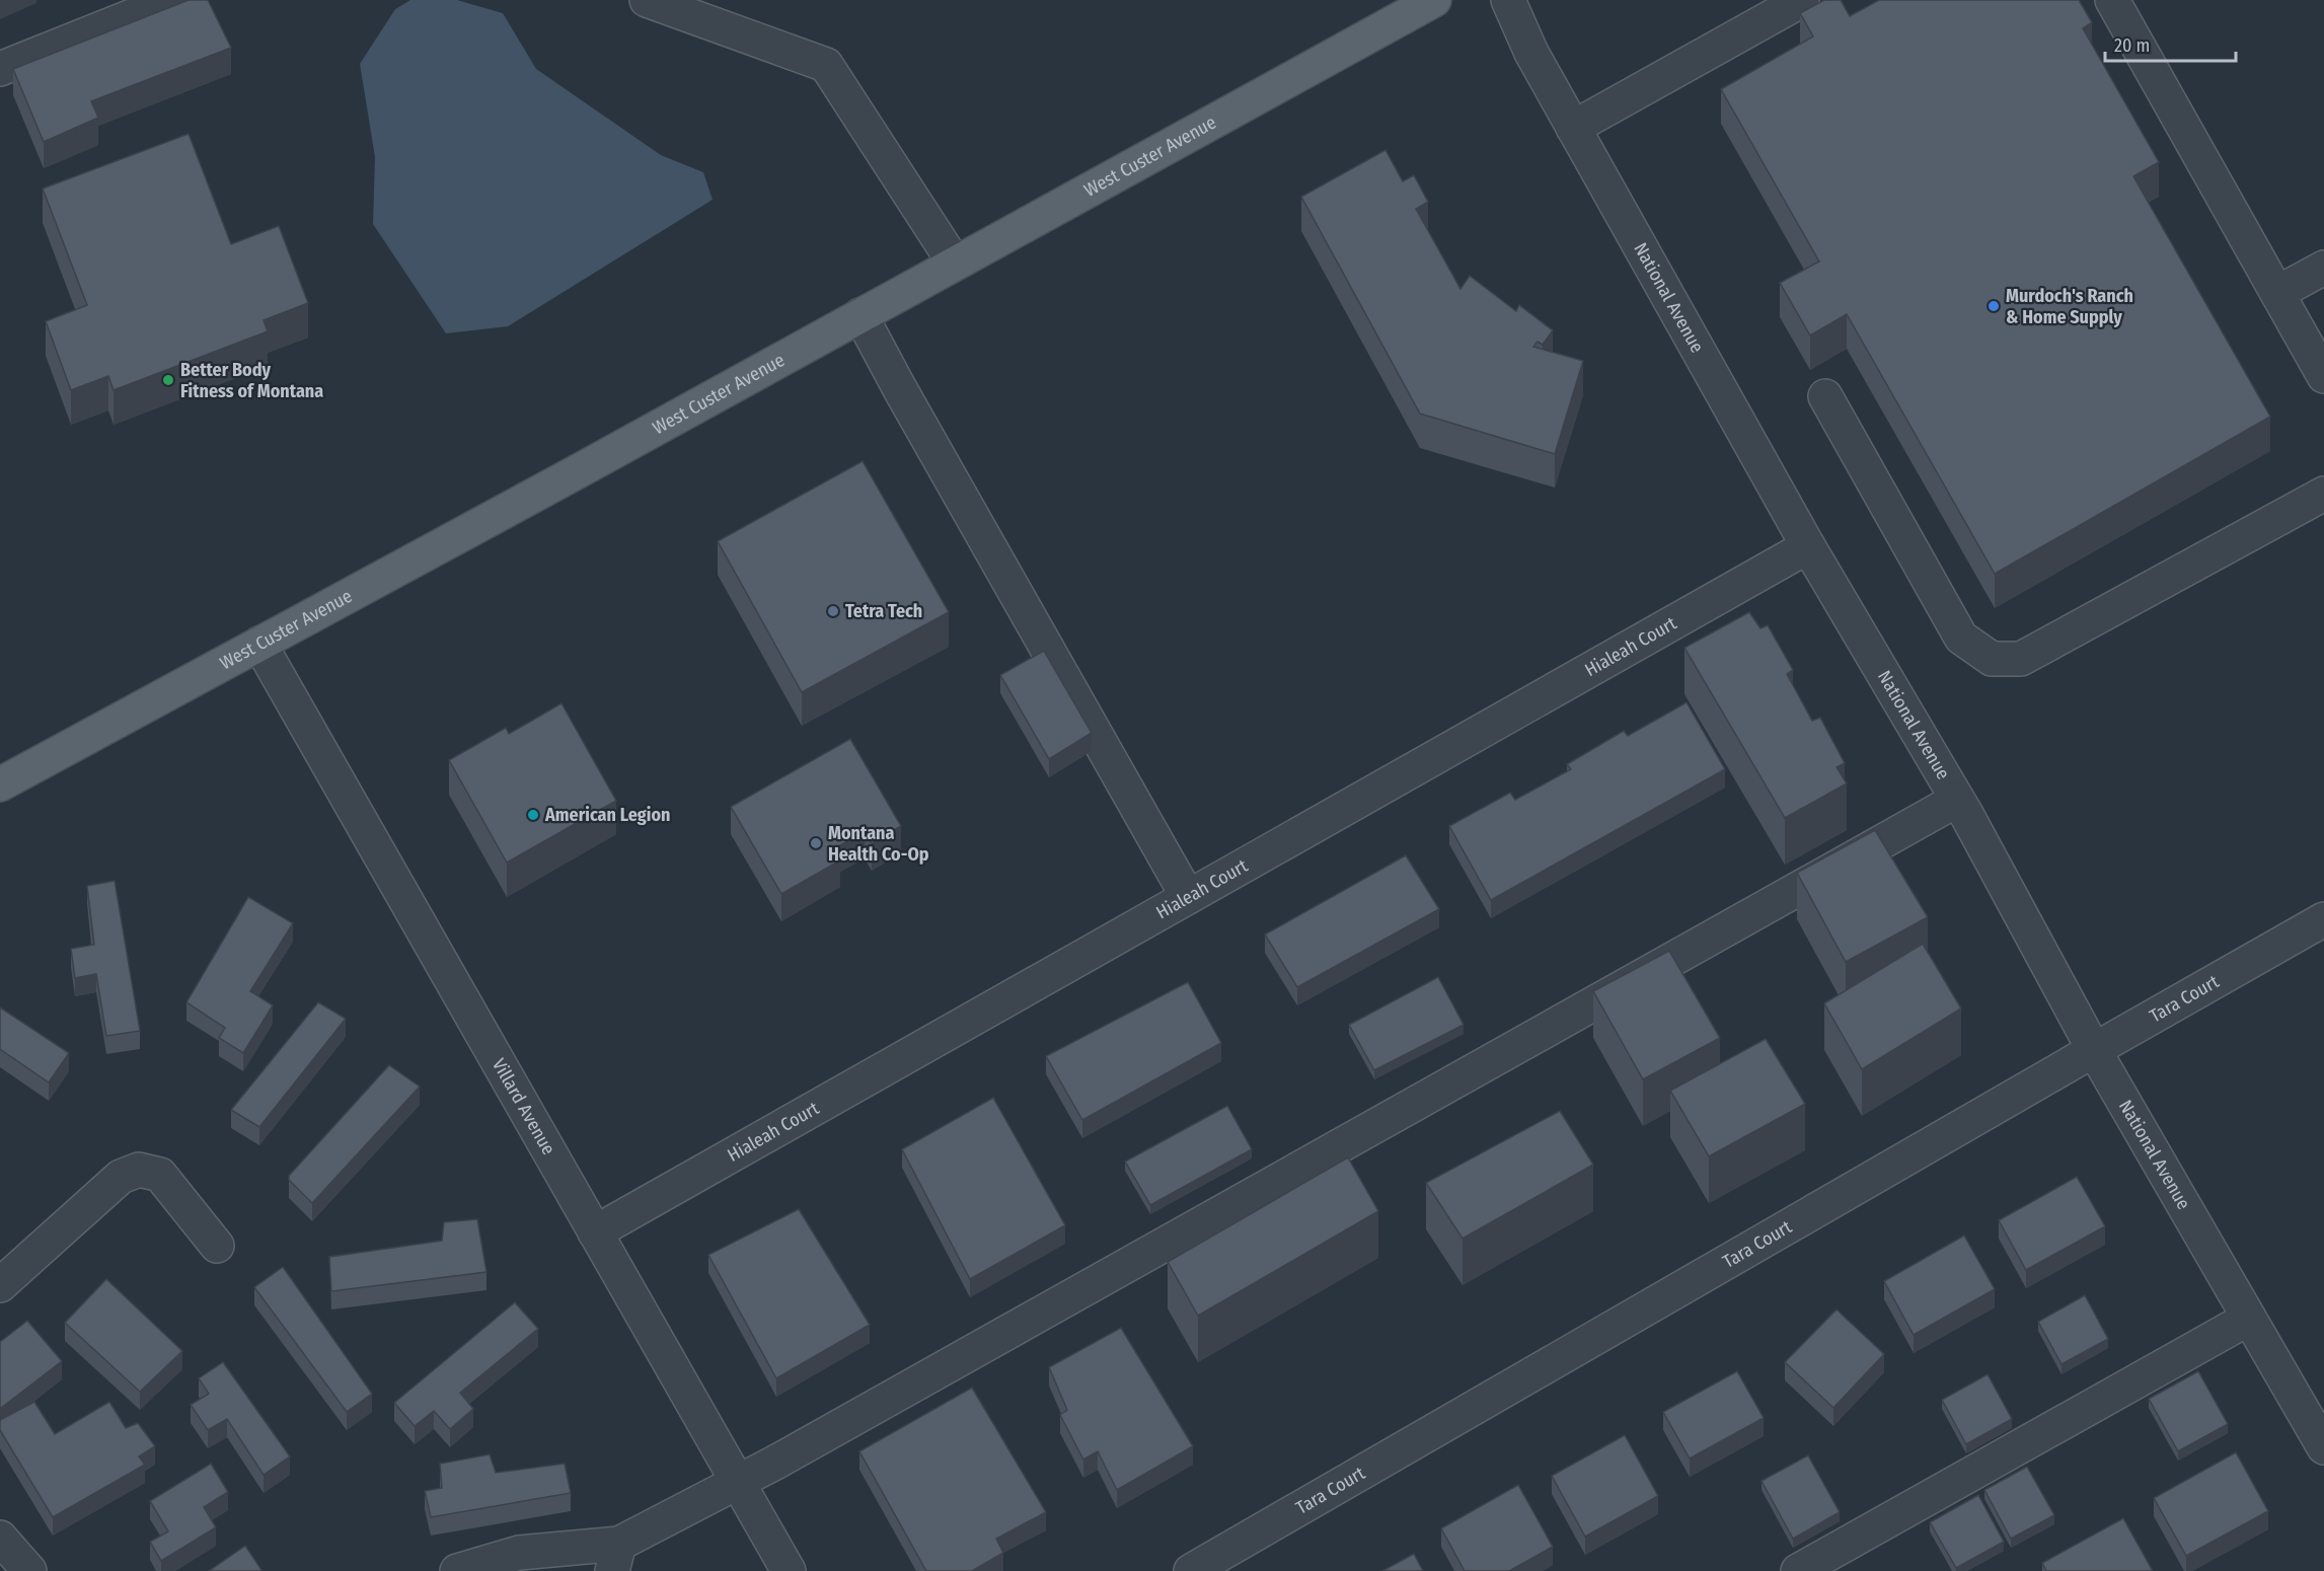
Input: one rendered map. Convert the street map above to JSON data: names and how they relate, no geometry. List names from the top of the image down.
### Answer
{
  "streets": {
    "main road": ["West Custer Avenue"],
    "street": [
      "National Avenue",
      "Hialeah Court",
      "Tara Court",
      "Villard Avenue"
    ]
  },
  "crossings": [
    ["West Custer Avenue", "Villard Avenue"],
    ["National Avenue", "Hialeah Court"],
    ["National Avenue", "Tara Court"],
    ["Hialeah Court", "Villard Avenue"]
  ],
  "places": [
    "Murdoch's Ranch & Home Supply",
    "Better Body Fitness of Montana",
    "Tetra Tech",
    "American Legion",
    "Montana Health Co-Op"
  ],
  "scale_bar": "20 m"
}
